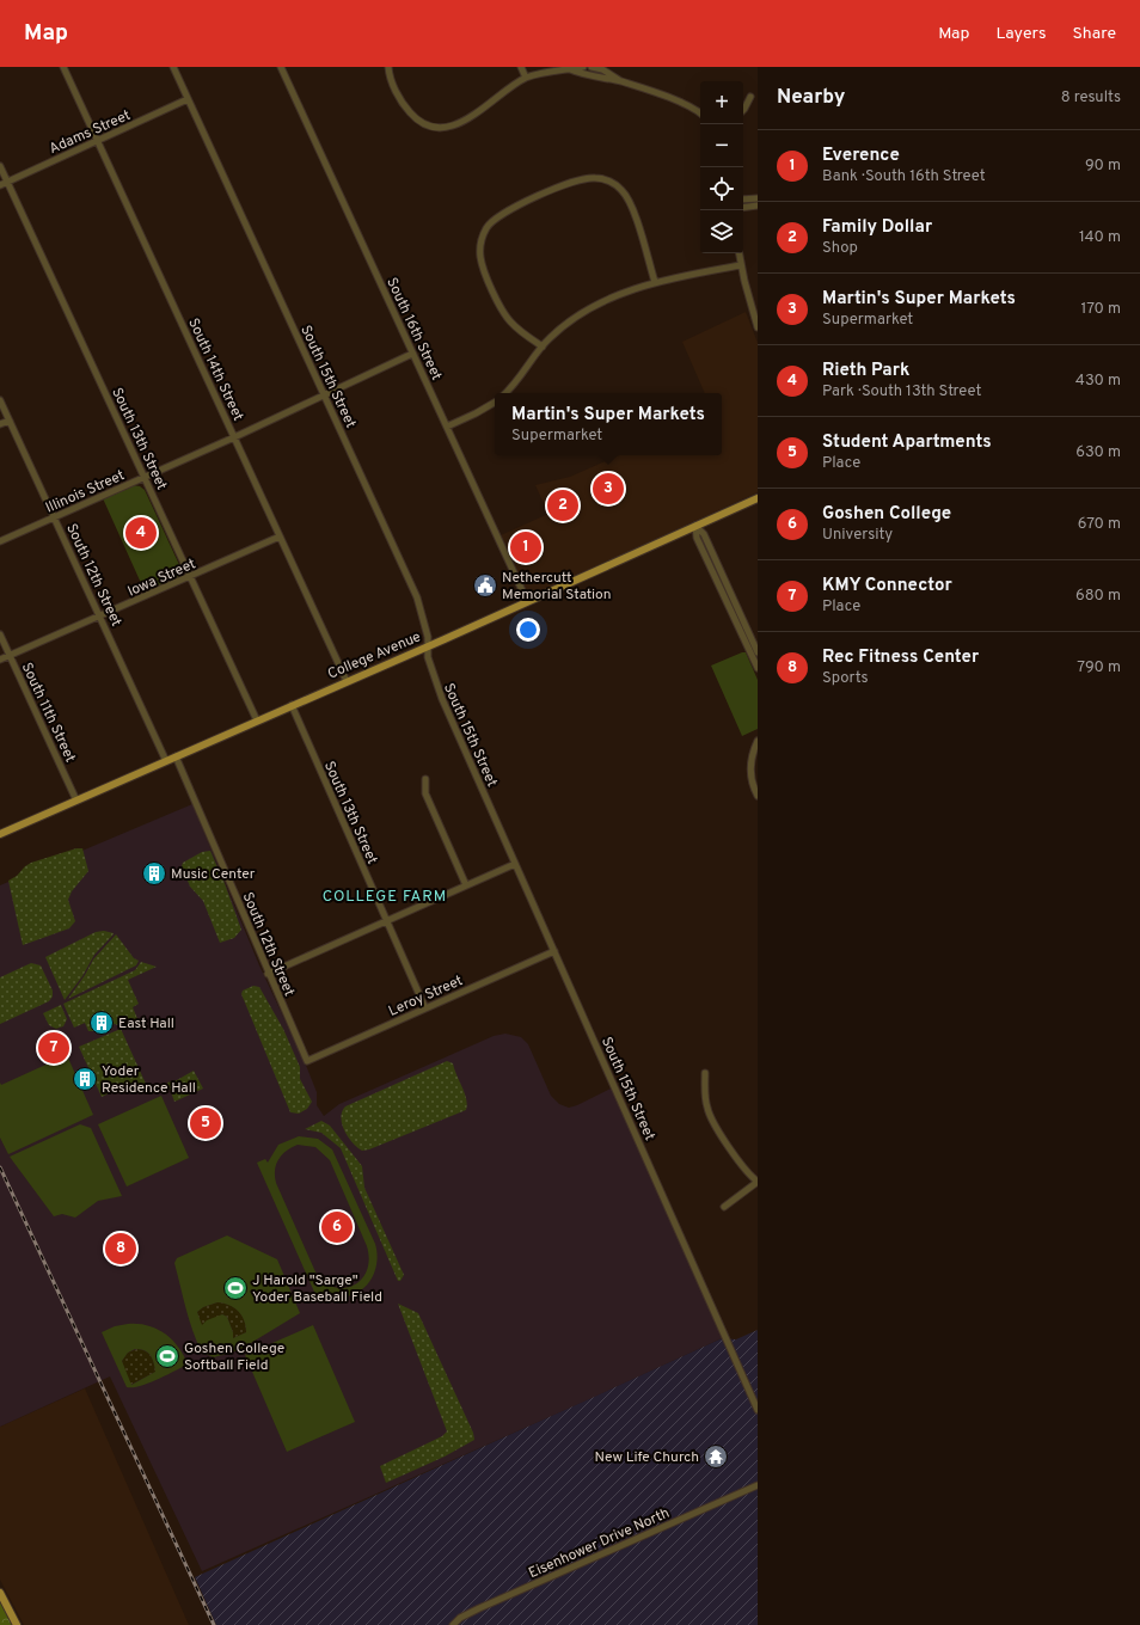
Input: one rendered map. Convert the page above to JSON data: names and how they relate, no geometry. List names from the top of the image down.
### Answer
{
  "streets": {
    "main road": ["College Avenue"],
    "street": [
      "Adams Street",
      "South 16th Street",
      "South 14th Street",
      "South 15th Street",
      "South 13th Street",
      "Illinois Street",
      "South 12th Street",
      "Iowa Street",
      "South 11th Street",
      "Leroy Street",
      "Eisenhower Drive North"
    ]
  },
  "crossings": [
    ["Adams Street", "South 14th Street"],
    ["Adams Street", "South 15th Street"],
    ["Adams Street", "South 13th Street"],
    ["South 16th Street", "Illinois Street"],
    ["South 16th Street", "College Avenue"],
    ["South 14th Street", "Illinois Street"],
    ["South 14th Street", "Iowa Street"],
    ["South 14th Street", "College Avenue"],
    ["South 15th Street", "Illinois Street"],
    ["South 15th Street", "College Avenue"],
    ["South 15th Street", "Leroy Street"],
    ["South 13th Street", "Illinois Street"],
    ["South 13th Street", "Iowa Street"],
    ["South 13th Street", "College Avenue"],
    ["South 13th Street", "Leroy Street"],
    ["Illinois Street", "South 12th Street"],
    ["South 12th Street", "Iowa Street"],
    ["South 12th Street", "College Avenue"],
    ["South 12th Street", "Leroy Street"],
    ["Iowa Street", "South 11th Street"],
    ["College Avenue", "South 11th Street"]
  ],
  "districts": ["COLLEGE FARM"],
  "places": {
    "public building": ["Nethercutt Memorial Station"],
    "building": ["Music Center", "East Hall", "Yoder Residence Hall"],
    "sports": ["J Harold \"Sarge\" Yoder Baseball Field", "Goshen College Softball Field"],
    "temple": ["New Life Church"]
  },
  "page": {
    "header": "Map",
    "nav": ["Map", "Layers", "Share"],
    "heading": ["Nearby", "8 results"],
    "map_buttons": ["+", "−"],
    "list": [
      {
        "mark": "1",
        "name": "Everence",
        "note": "Bank · South 16th Street",
        "value": "90 m"
      },
      {
        "mark": "2",
        "name": "Family Dollar",
        "note": "Shop",
        "value": "140 m"
      },
      {
        "mark": "3",
        "name": "Martin's Super Markets",
        "note": "Supermarket",
        "value": "170 m"
      },
      {
        "mark": "4",
        "name": "Rieth Park",
        "note": "Park · South 13th Street",
        "value": "430 m"
      },
      {
        "mark": "5",
        "name": "Student Apartments",
        "note": "Place",
        "value": "630 m"
      },
      {
        "mark": "6",
        "name": "Goshen College",
        "note": "University",
        "value": "670 m"
      },
      {
        "mark": "7",
        "name": "KMY Connector",
        "note": "Place",
        "value": "680 m"
      },
      {
        "mark": "8",
        "name": "Rec Fitness Center",
        "note": "Sports",
        "value": "790 m"
      }
    ],
    "popup": ["Martin's Super Markets", "Supermarket"],
    "pins": [
      "3",
      "2",
      "4",
      "1",
      "7",
      "5",
      "6",
      "8"
    ]
  }
}
